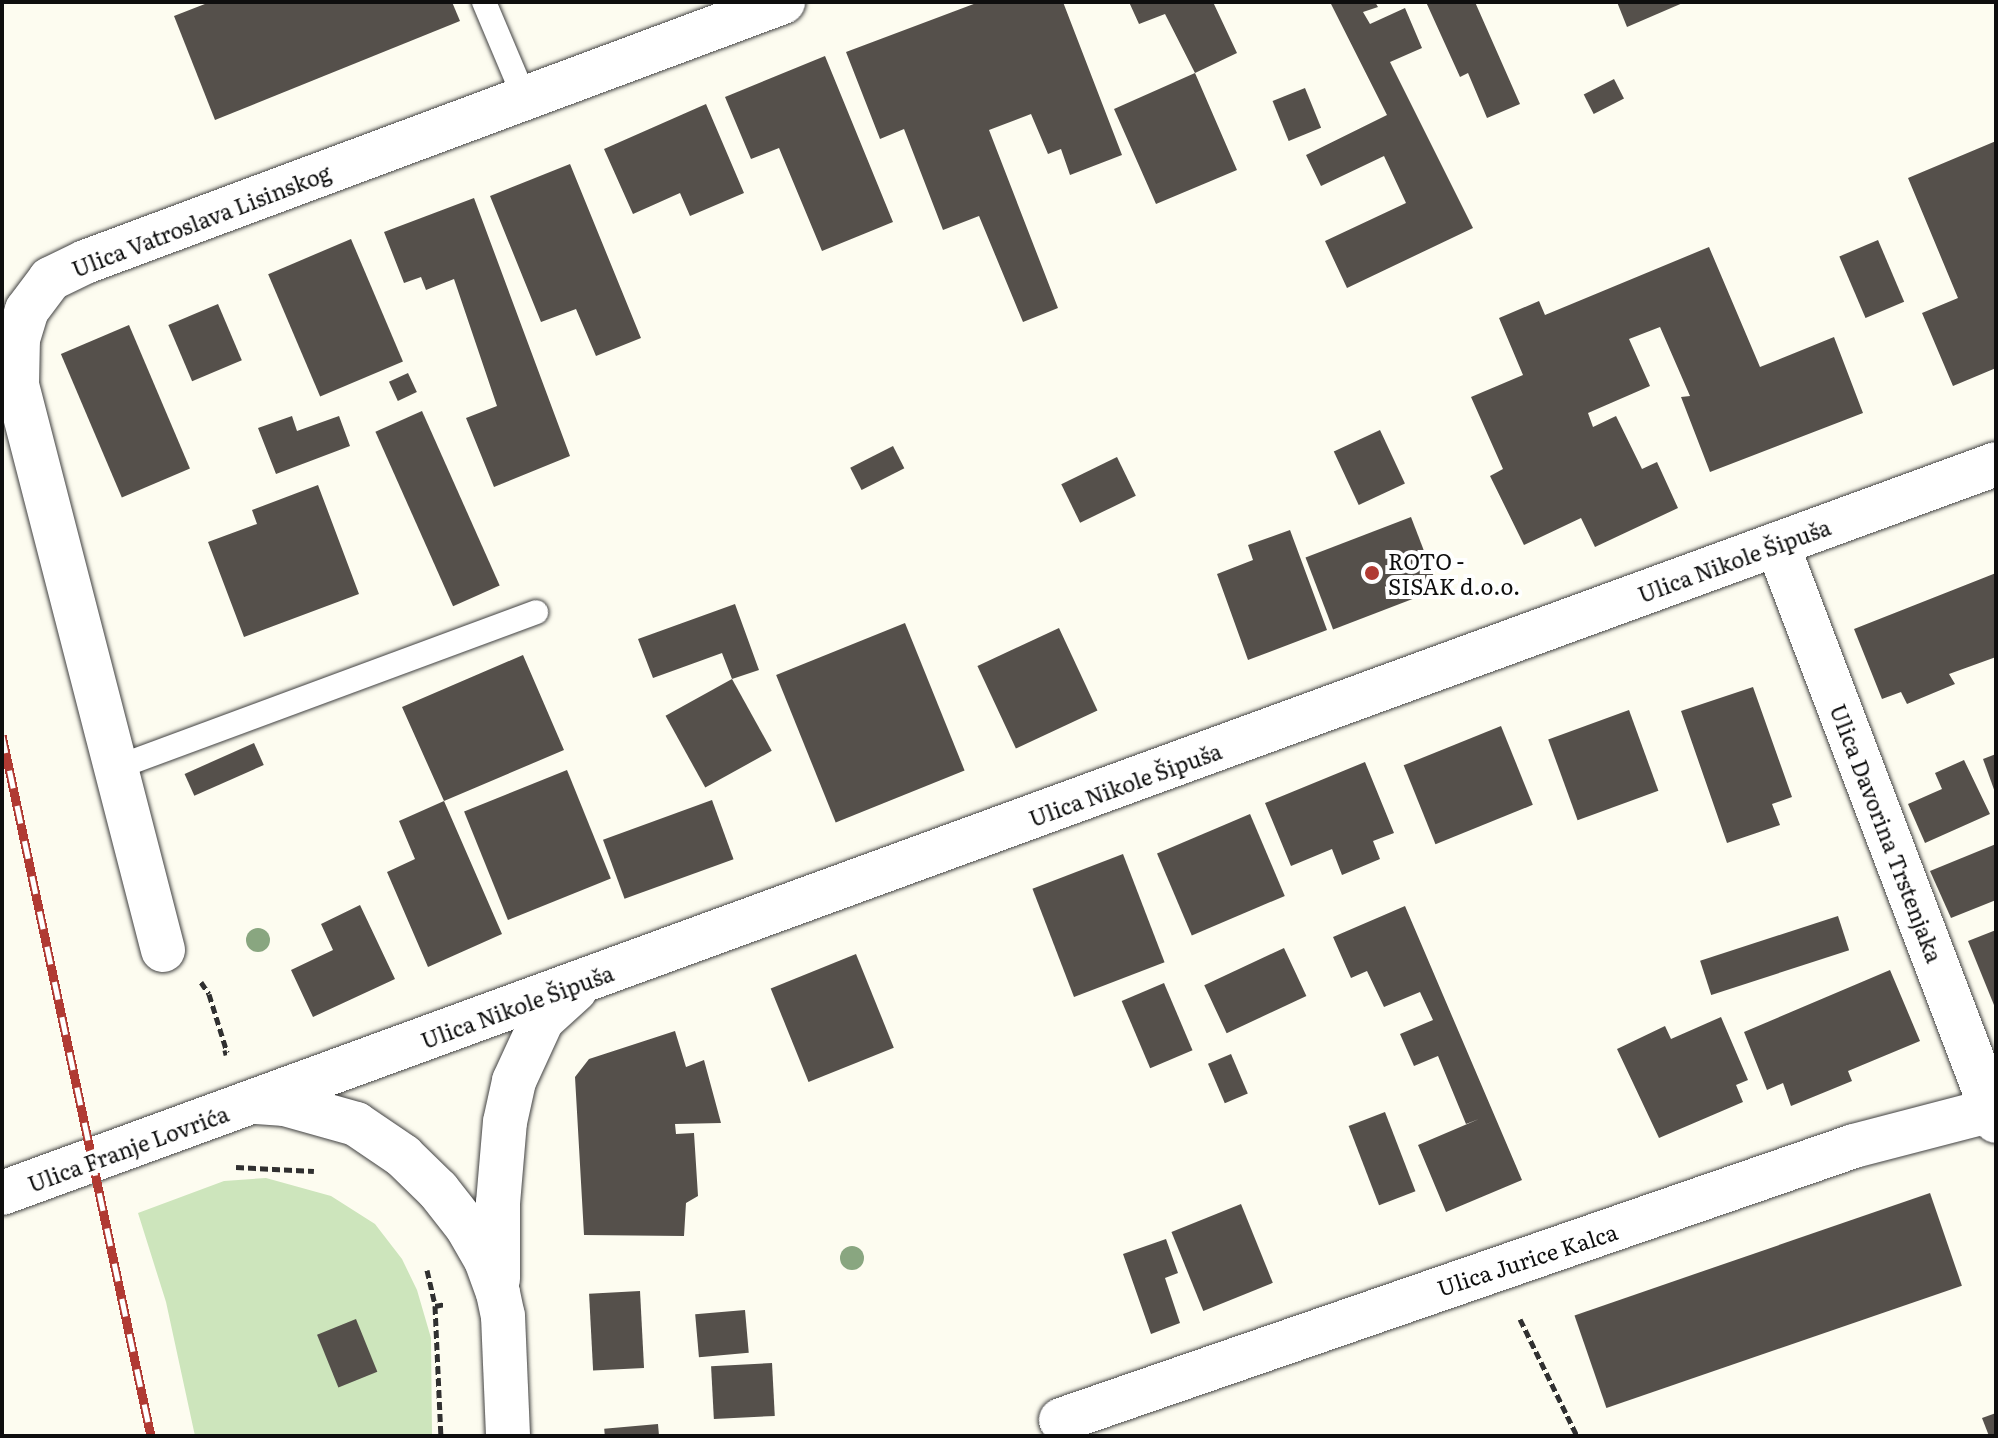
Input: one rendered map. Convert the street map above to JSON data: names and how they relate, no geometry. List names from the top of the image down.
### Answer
{
  "streets": {
    "street": [
      "Ulica Vatroslava Lisinskog",
      "Ulica Nikole Šipuša",
      "Ulica Davorina Trstenjaka",
      "Ulica Franje Lovrića",
      "Ulica Jurice Kalca"
    ]
  },
  "crossings": [
    ["Ulica Nikole Šipuša", "Ulica Davorina Trstenjaka"],
    ["Ulica Nikole Šipuša", "Ulica Franje Lovrića"],
    ["Ulica Davorina Trstenjaka", "Ulica Jurice Kalca"]
  ],
  "places": ["ROTO - SISAK d.o.o."]
}
